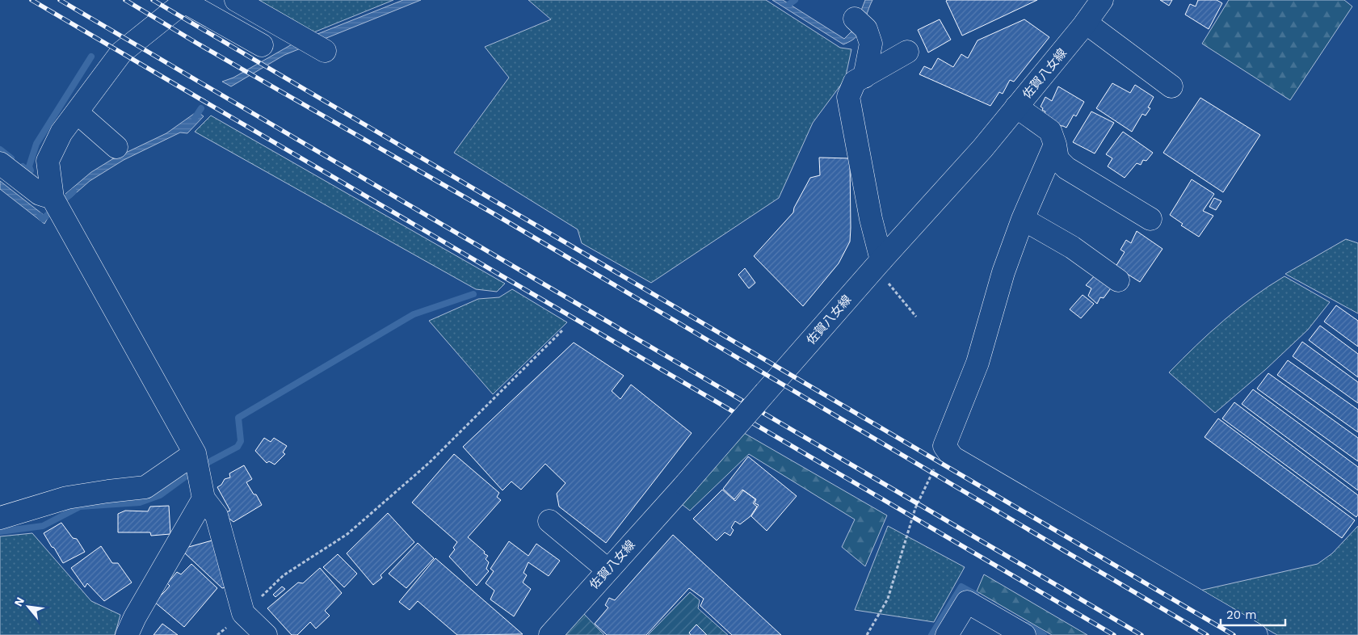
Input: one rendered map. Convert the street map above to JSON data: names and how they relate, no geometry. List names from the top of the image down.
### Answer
{
  "streets": {
    "street": ["佐賀八女線"]
  },
  "scale_bar": "20 m",
  "north": "top left"
}
